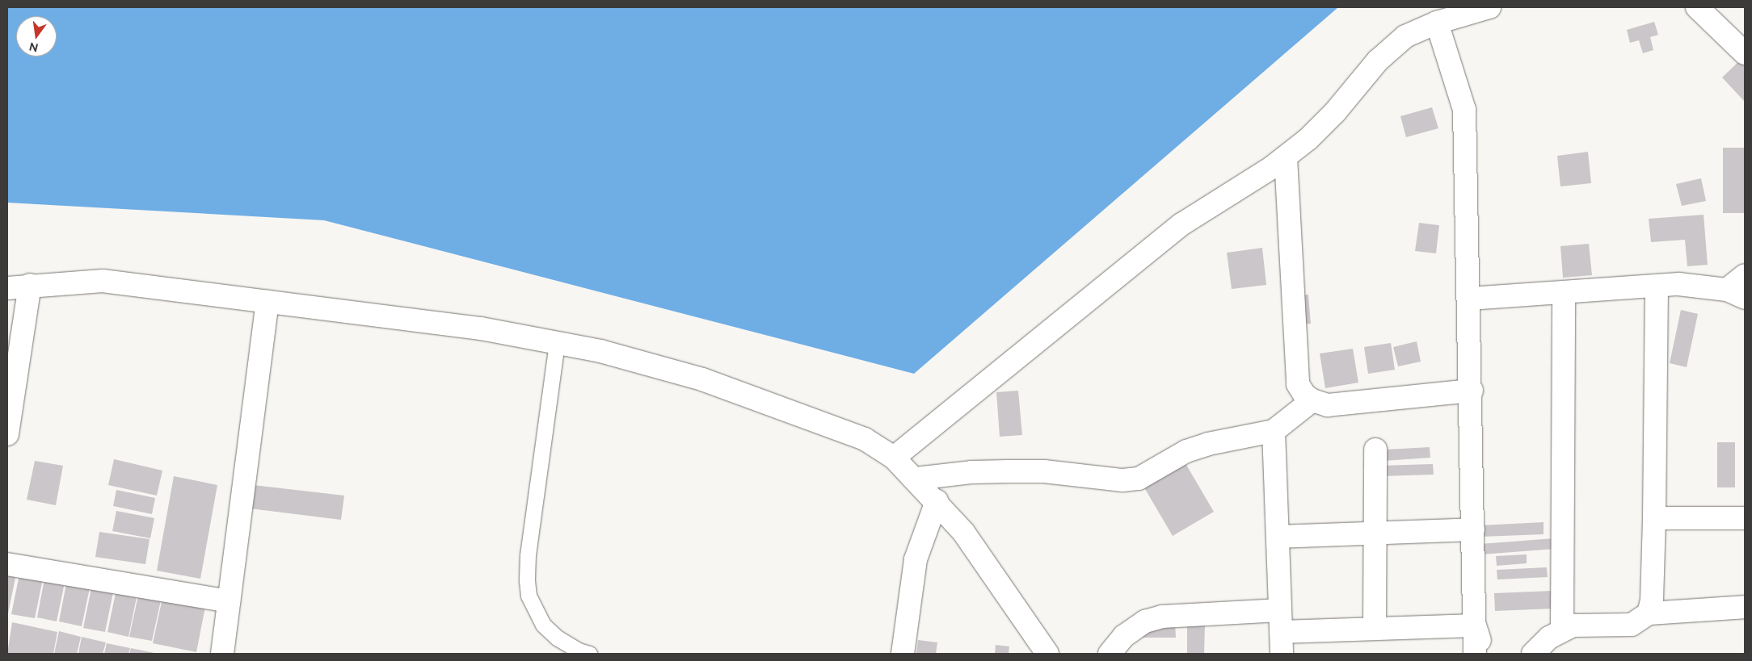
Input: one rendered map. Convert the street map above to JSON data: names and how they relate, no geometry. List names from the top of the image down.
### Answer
{
  "north": "bottom"
}
